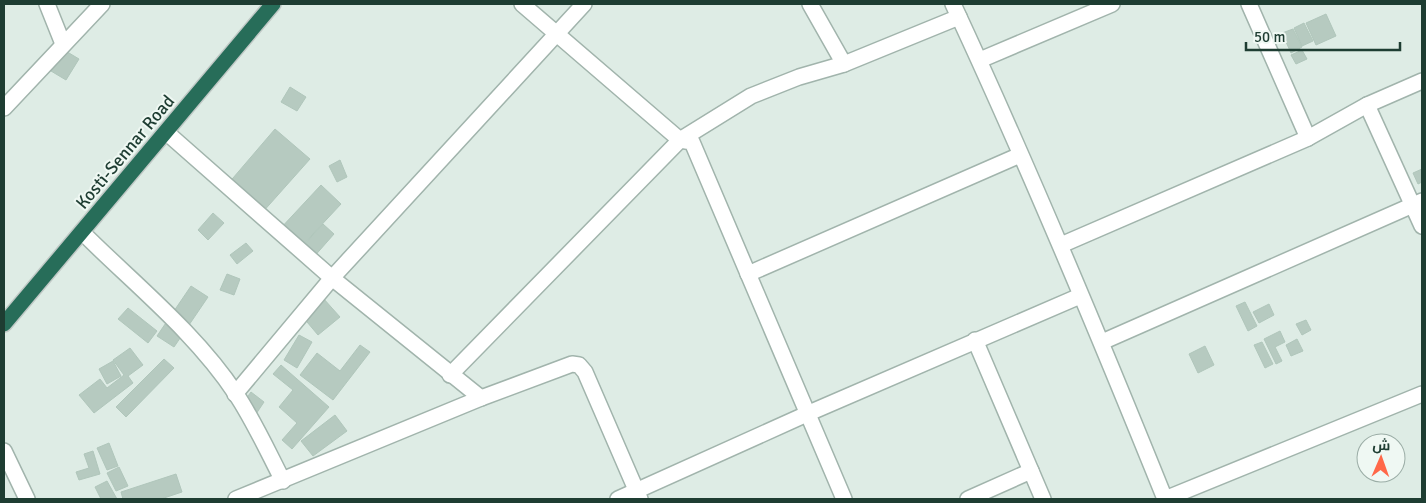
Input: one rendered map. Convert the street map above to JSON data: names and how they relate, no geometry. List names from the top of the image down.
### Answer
{
  "streets": {
    "highway": ["Kosti-Sennar Road"]
  },
  "scale_bar": "50 m",
  "north": "top"
}
